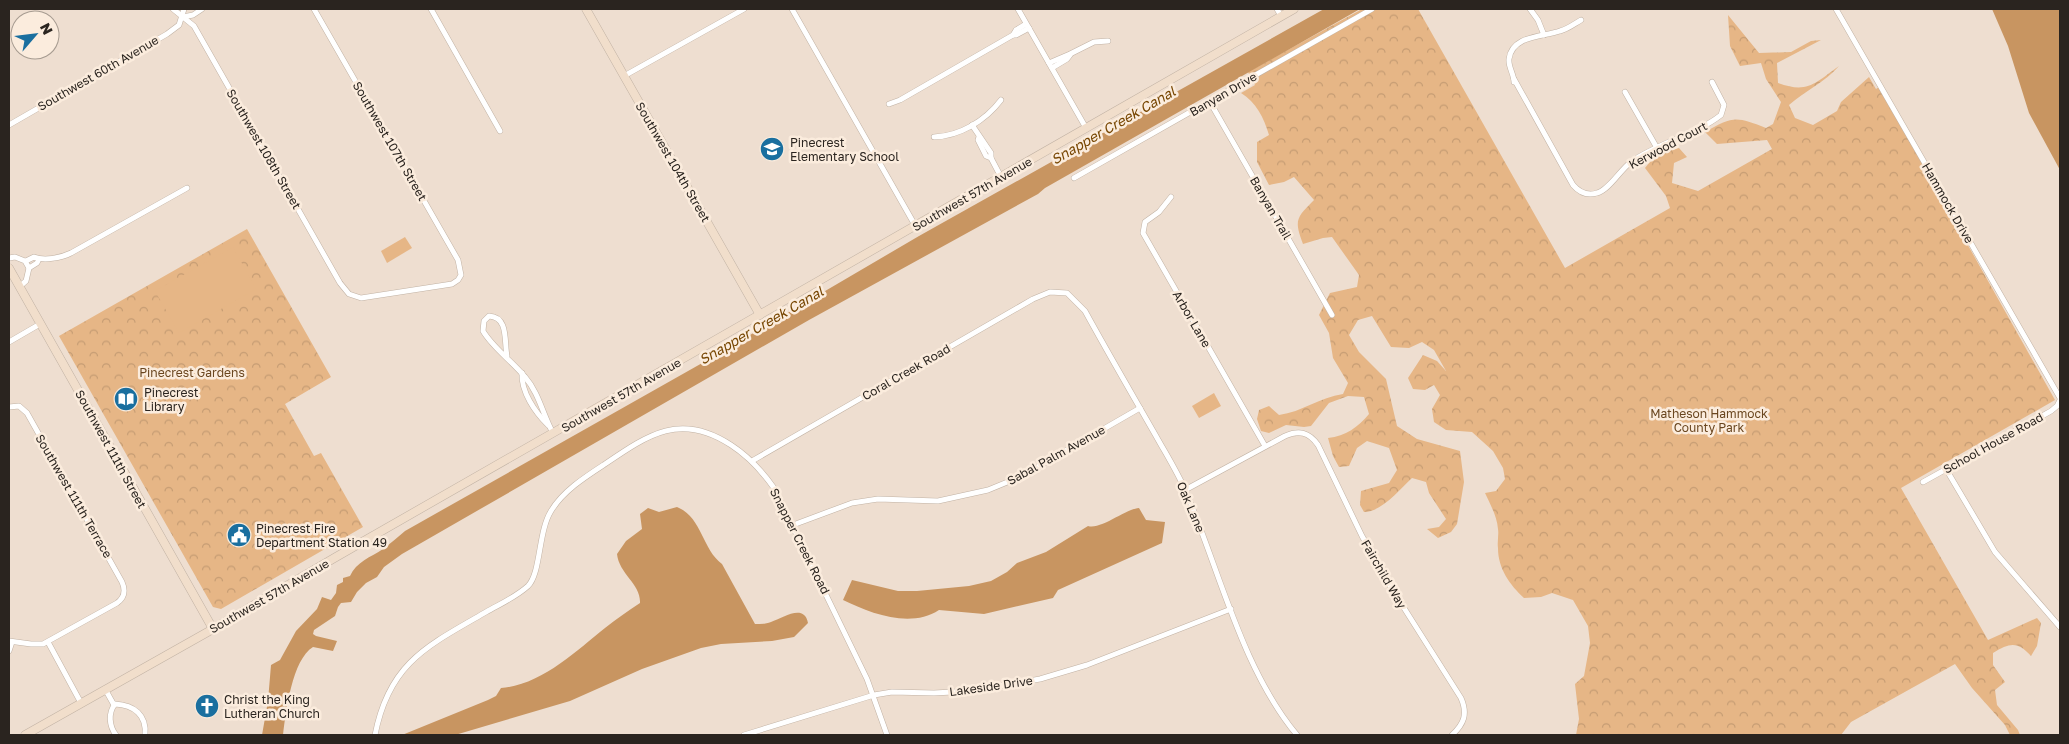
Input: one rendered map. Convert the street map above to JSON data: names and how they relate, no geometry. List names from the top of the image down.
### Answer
{
  "streets": {
    "main road": ["Southwest 104th Street", "Southwest 57th Avenue", "Southwest 111th Street"],
    "street": [
      "Southwest 60th Avenue",
      "Banyan Drive",
      "Southwest 107th Street",
      "Kerwood Court",
      "Southwest 108th Street",
      "Hammock Drive",
      "Banyan Trail",
      "Arbor Lane",
      "Coral Creek Road",
      "School House Road",
      "Sabal Palm Avenue",
      "Southwest 111th Terrace",
      "Oak Lane",
      "Snapper Creek Road",
      "Fairchild Way",
      "Lakeside Drive"
    ]
  },
  "crossings": [
    ["Southwest 60th Avenue", "Southwest 108th Street"],
    ["Banyan Drive", "Banyan Trail"],
    ["Southwest 107th Street", "Southwest 108th Street"],
    ["Southwest 104th Street", "Southwest 57th Avenue"],
    ["Southwest 57th Avenue", "Southwest 111th Street"],
    ["Hammock Drive", "School House Road"],
    ["Arbor Lane", "Fairchild Way"],
    ["Coral Creek Road", "Oak Lane"],
    ["Coral Creek Road", "Snapper Creek Road"],
    ["Sabal Palm Avenue", "Oak Lane"],
    ["Sabal Palm Avenue", "Snapper Creek Road"],
    ["Oak Lane", "Lakeside Drive"],
    ["Snapper Creek Road", "Lakeside Drive"]
  ],
  "water": ["Snapper Creek Canal"],
  "parks": ["Pinecrest Gardens", "Matheson Hammock County Park"],
  "places": {
    "school or university": ["Pinecrest Elementary School"],
    "library": ["Pinecrest Library"],
    "public building": ["Pinecrest Fire Department Station 49"],
    "church": ["Christ the King Lutheran Church"]
  },
  "north": "top right"
}
